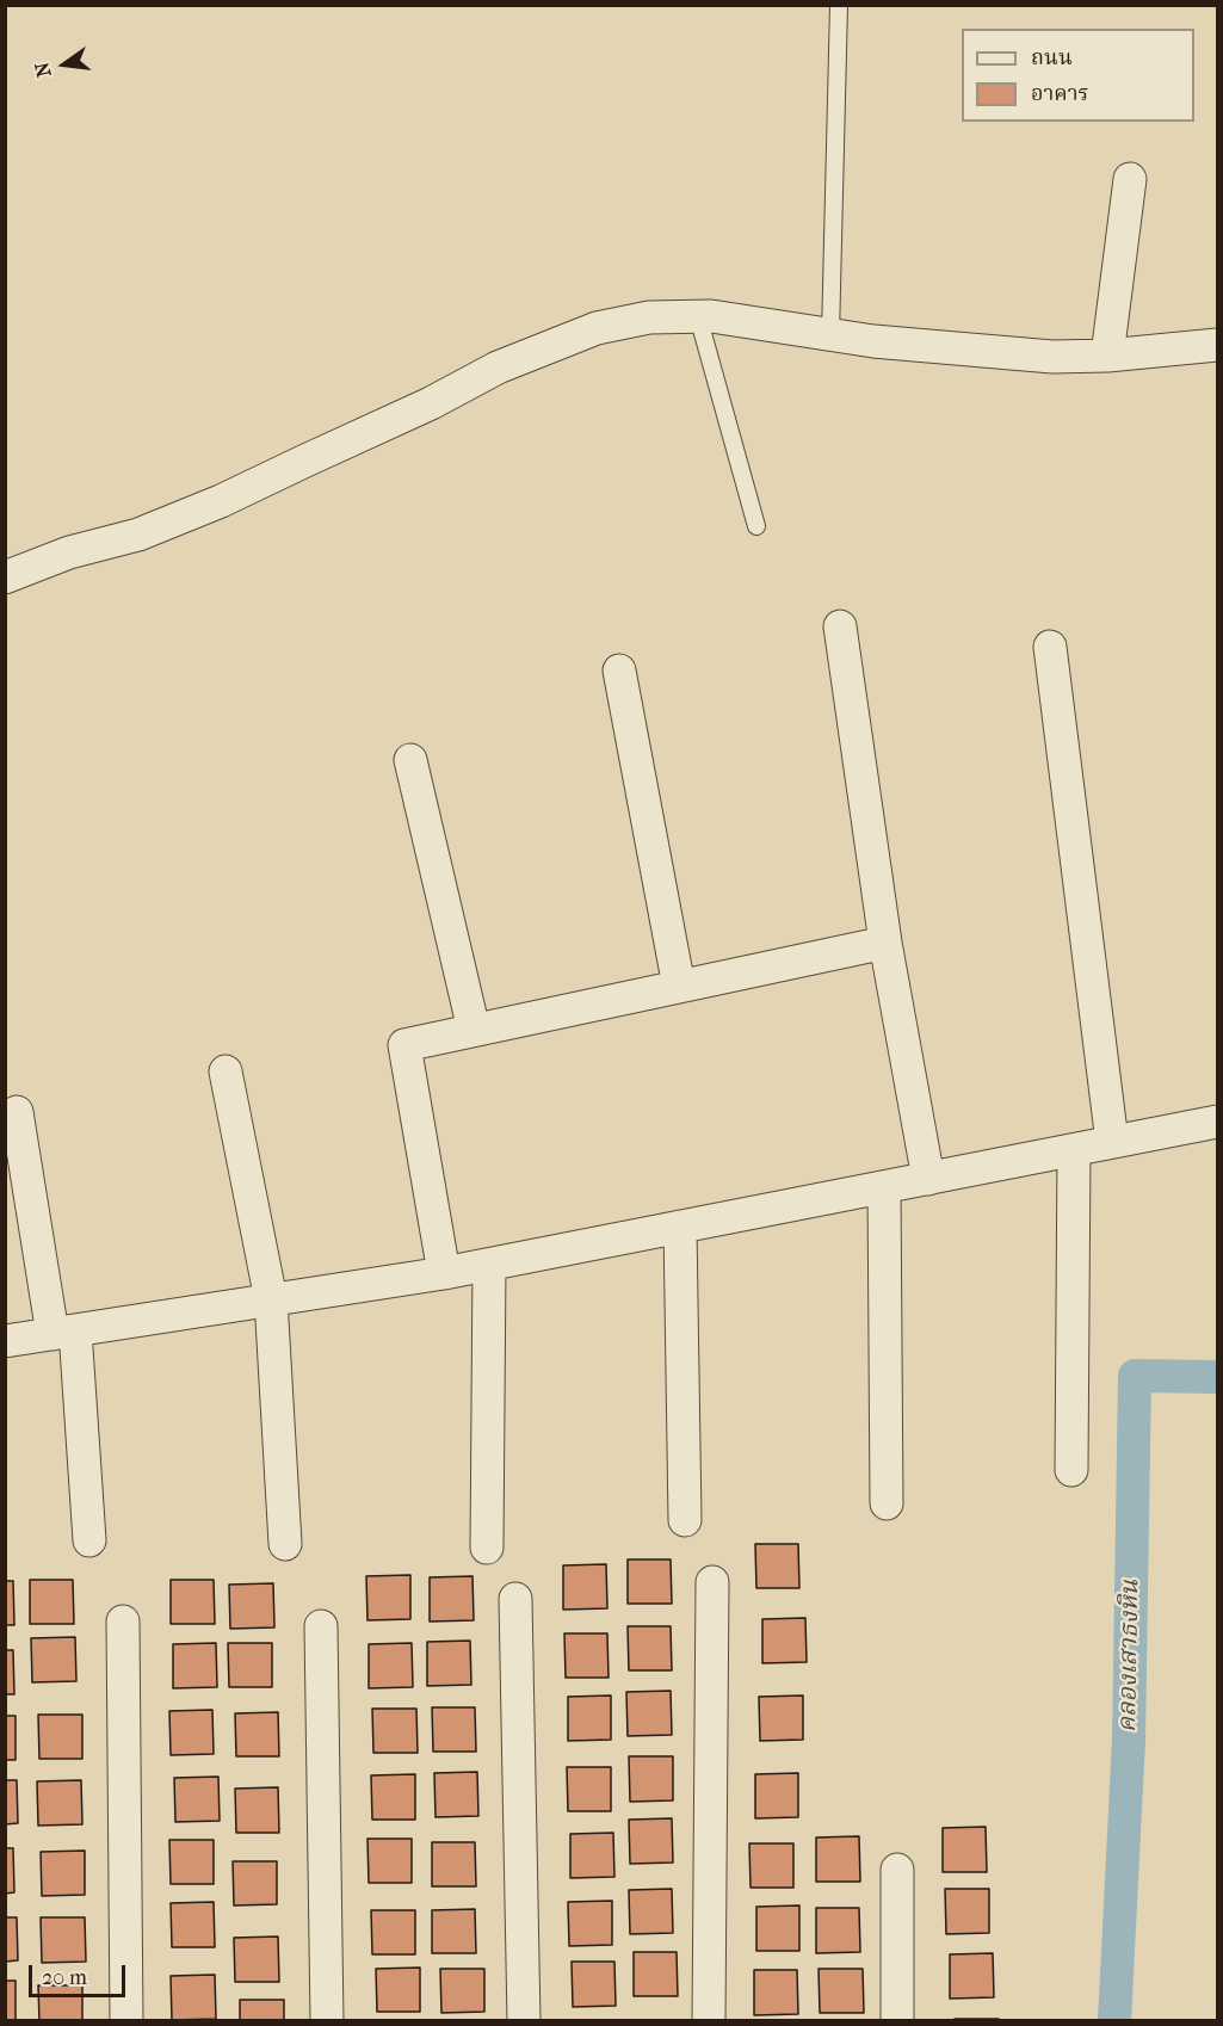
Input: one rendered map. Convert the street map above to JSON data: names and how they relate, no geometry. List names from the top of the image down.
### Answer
{
  "water": ["คลองเสาธงหิน"],
  "legend": ["ถนน", "อาคาร"],
  "scale_bar": "20 m",
  "north": "left"
}
